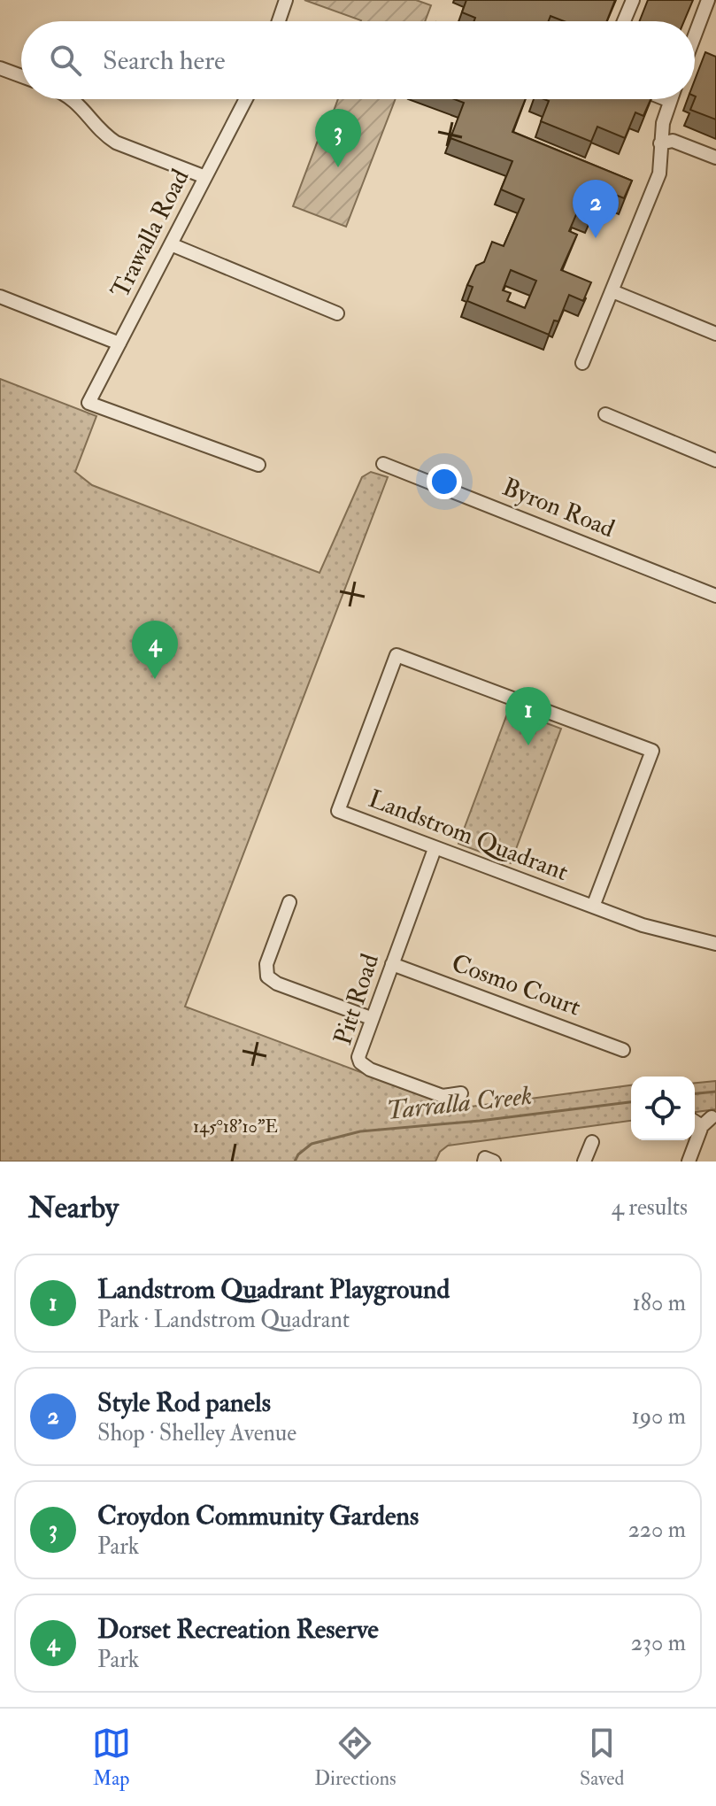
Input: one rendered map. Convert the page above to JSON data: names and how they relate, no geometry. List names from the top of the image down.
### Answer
{
  "streets": {
    "street": [
      "Trawalla Road",
      "Byron Road",
      "Landstrom Quadrant",
      "Cosmo Court",
      "Pitt Road"
    ]
  },
  "crossings": [
    ["Landstrom Quadrant", "Pitt Road"],
    ["Cosmo Court", "Pitt Road"]
  ],
  "water": ["Tarralla Creek"],
  "page": {
    "search": "Search here",
    "pins": [
      "3",
      "2",
      "4",
      "1"
    ],
    "heading": ["Nearby", "4 results"],
    "list": [
      {
        "mark": "1",
        "name": "Landstrom Quadrant Playground",
        "note": "Park · Landstrom Quadrant",
        "value": "180 m"
      },
      {
        "mark": "2",
        "name": "Style Rod panels",
        "note": "Shop · Shelley Avenue",
        "value": "190 m"
      },
      {
        "mark": "3",
        "name": "Croydon Community Gardens",
        "note": "Park",
        "value": "220 m"
      },
      {
        "mark": "4",
        "name": "Dorset Recreation Reserve",
        "note": "Park",
        "value": "230 m"
      }
    ],
    "nav": ["Map", "Directions", "Saved"]
  },
  "coordinates": ["145°18'10\"E"]
}
